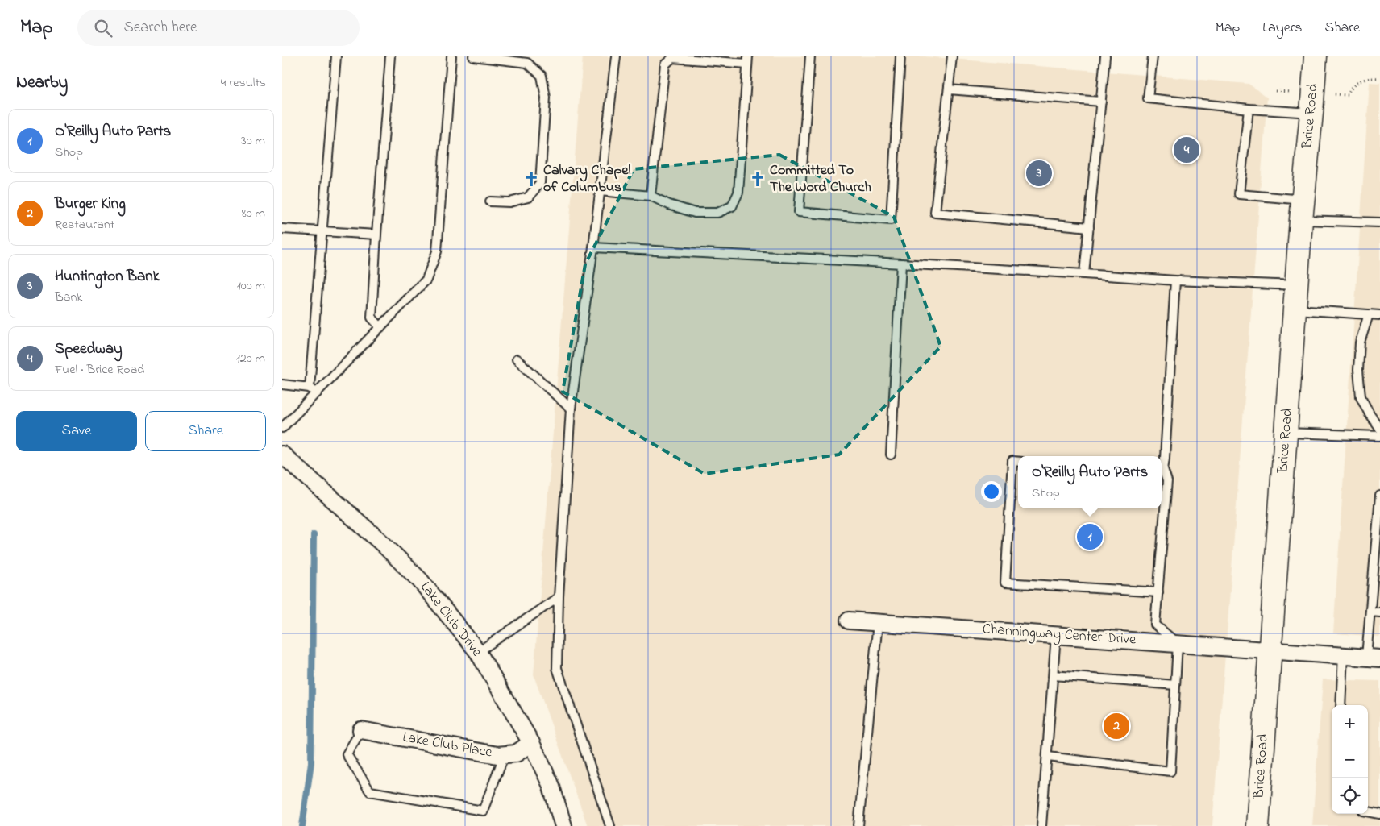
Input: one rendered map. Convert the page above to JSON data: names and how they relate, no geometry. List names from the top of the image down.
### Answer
{
  "streets": {
    "main road": ["Brice Road"],
    "street": ["Lake Club Drive", "Channingway Center Drive", "Lake Club Place"]
  },
  "crossings": [
    ["Brice Road", "Channingway Center Drive"],
    ["Lake Club Drive", "Lake Club Place"]
  ],
  "places": {
    "church": ["Calvary Chapel of Columbus", "Committed To The Word Church"]
  },
  "page": {
    "header": "Map",
    "search": "Search here",
    "nav": ["Map", "Layers", "Share"],
    "heading": ["Nearby", "4 results"],
    "list": [
      {
        "mark": "1",
        "name": "O'Reilly Auto Parts",
        "note": "Shop",
        "value": "30 m"
      },
      {
        "mark": "2",
        "name": "Burger King",
        "note": "Restaurant",
        "value": "80 m"
      },
      {
        "mark": "3",
        "name": "Huntington Bank",
        "note": "Bank",
        "value": "100 m"
      },
      {
        "mark": "4",
        "name": "Speedway",
        "note": "Fuel · Brice Road",
        "value": "120 m"
      }
    ],
    "pins": [
      "4",
      "3",
      "1",
      "2"
    ],
    "buttons": ["Save", "Share"],
    "popup": ["O'Reilly Auto Parts", "Shop"],
    "map_buttons": ["+", "−"]
  }
}
